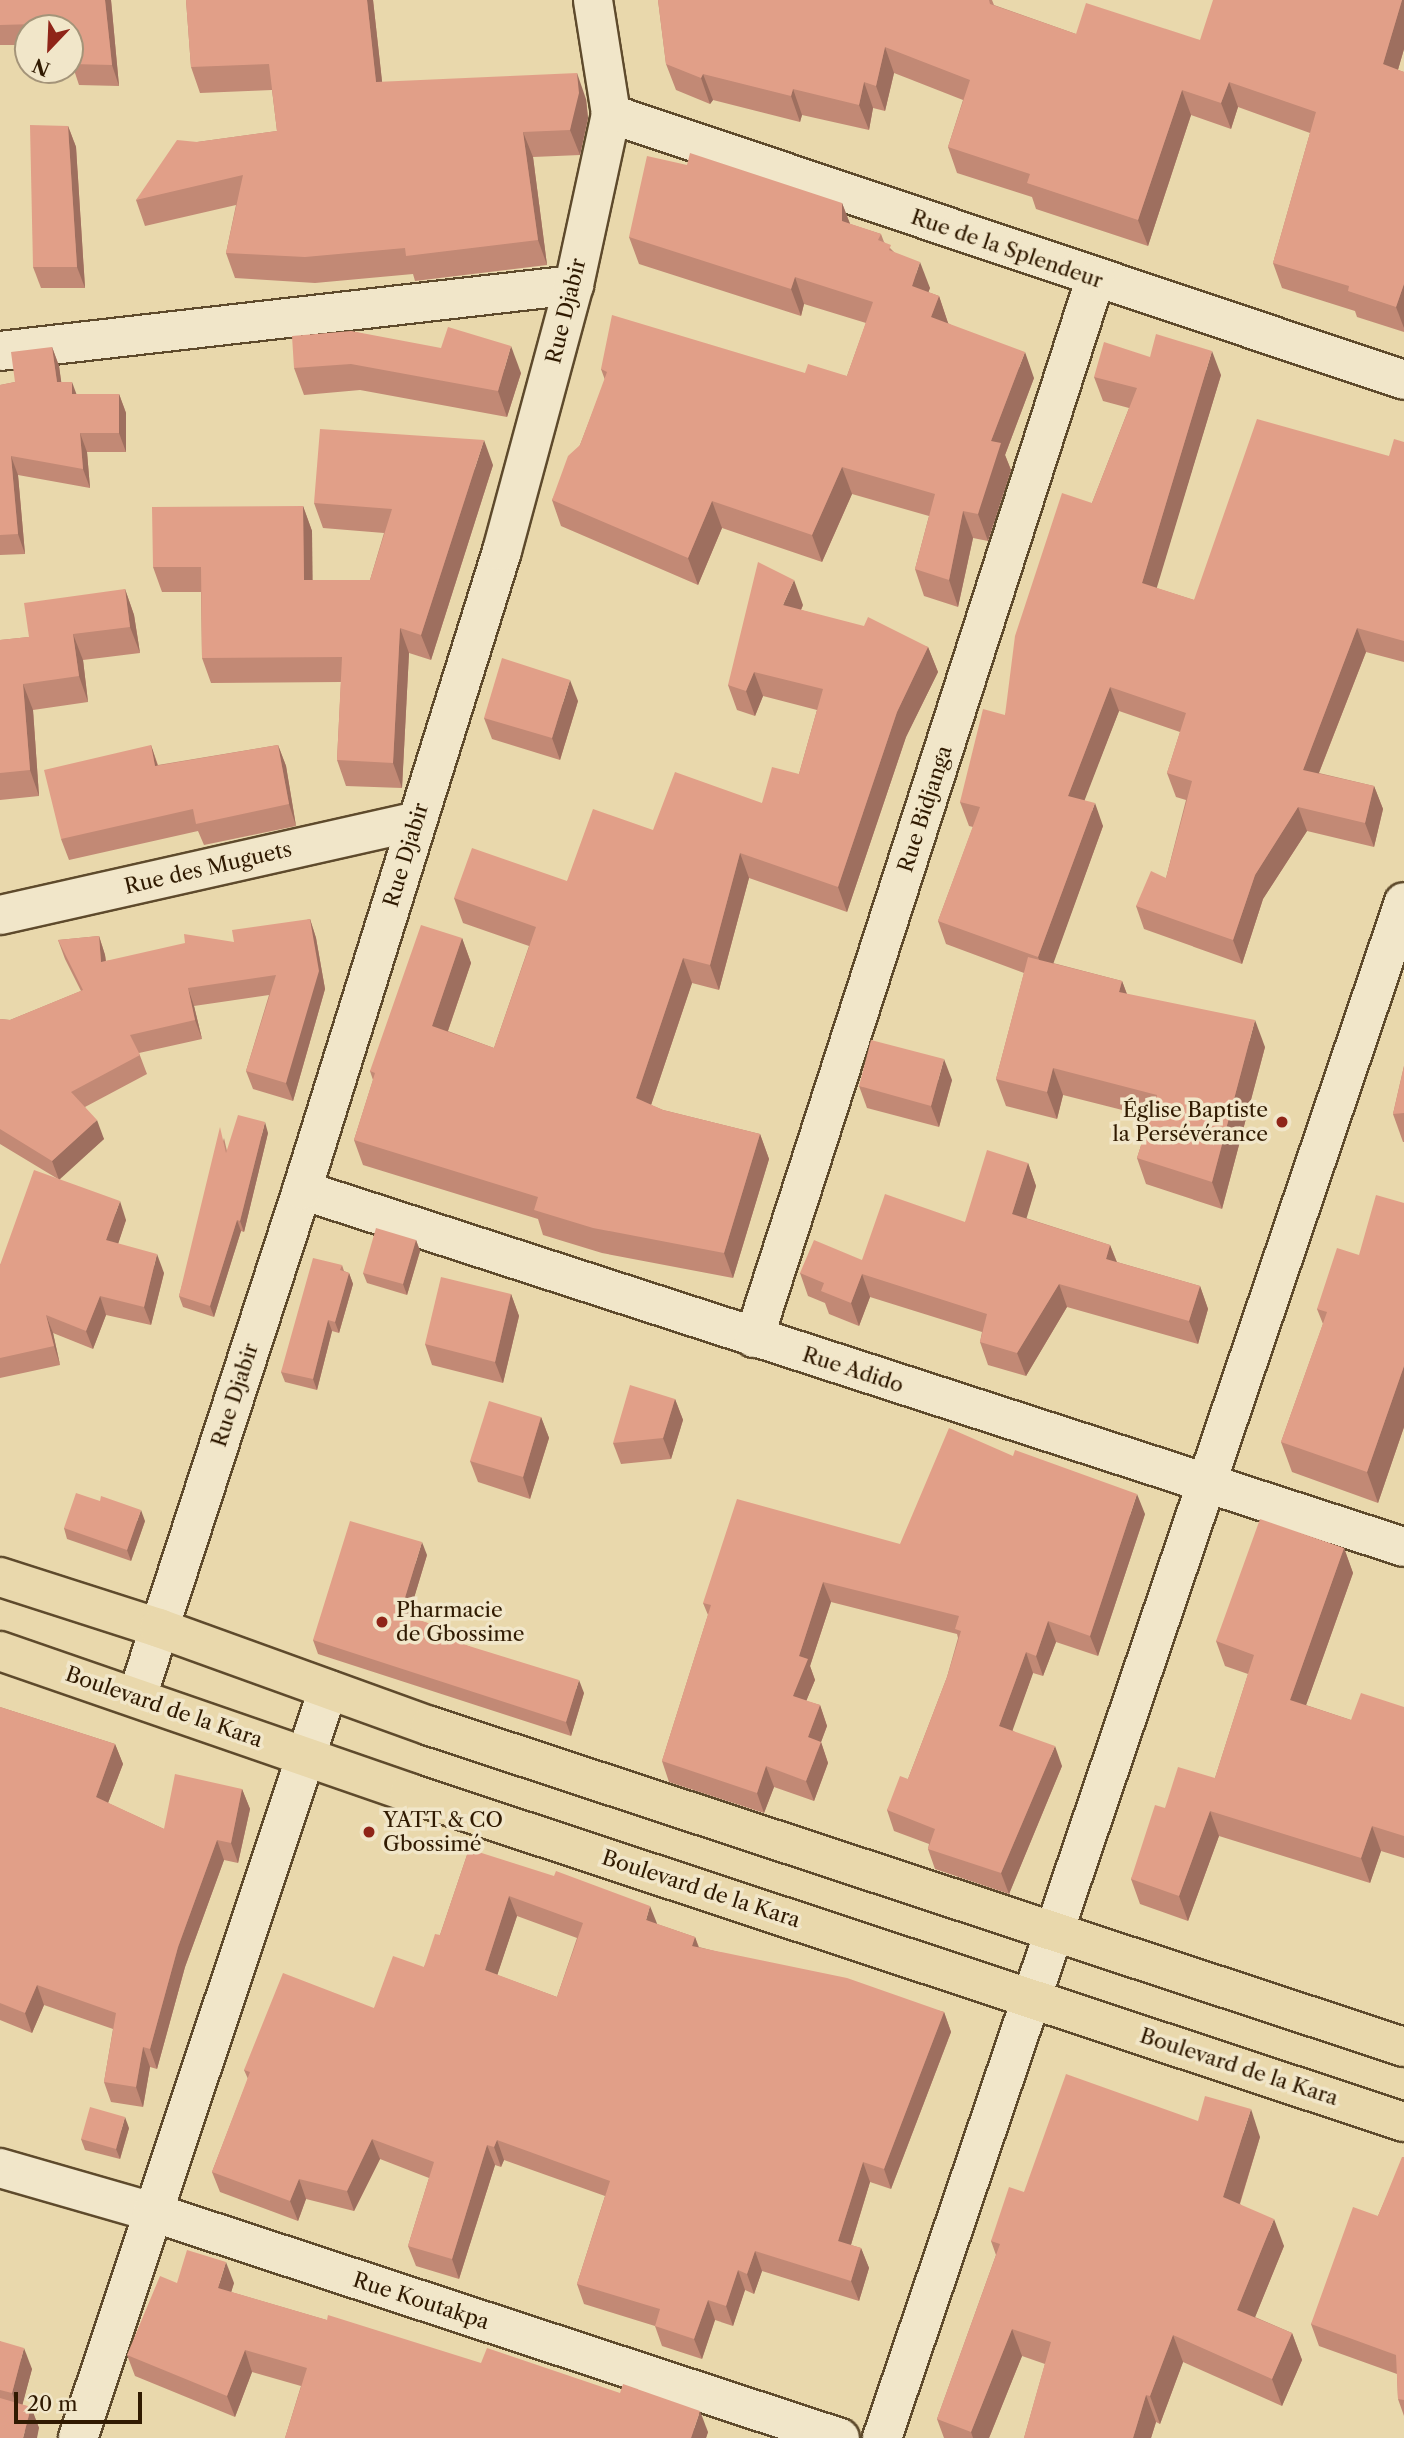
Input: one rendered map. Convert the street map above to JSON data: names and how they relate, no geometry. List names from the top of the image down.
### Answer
{
  "streets": {
    "main road": ["Boulevard de la Kara"],
    "street": [
      "Rue de la Splendeur",
      "Rue Djabir",
      "Rue Bidjanga",
      "Rue des Muguets",
      "Rue Adido",
      "Rue Koutakpa"
    ]
  },
  "crossings": [
    ["Rue de la Splendeur", "Rue Djabir"],
    ["Rue de la Splendeur", "Rue Bidjanga"],
    ["Rue Djabir", "Rue des Muguets"],
    ["Rue Djabir", "Rue Adido"],
    ["Rue Djabir", "Boulevard de la Kara"],
    ["Rue Bidjanga", "Rue Adido"]
  ],
  "places": ["Église Baptiste la Persévérance", "Pharmacie de Gbossime", "YATT & CO Gbossimé"],
  "scale_bar": "20 m",
  "north": "bottom left"
}
